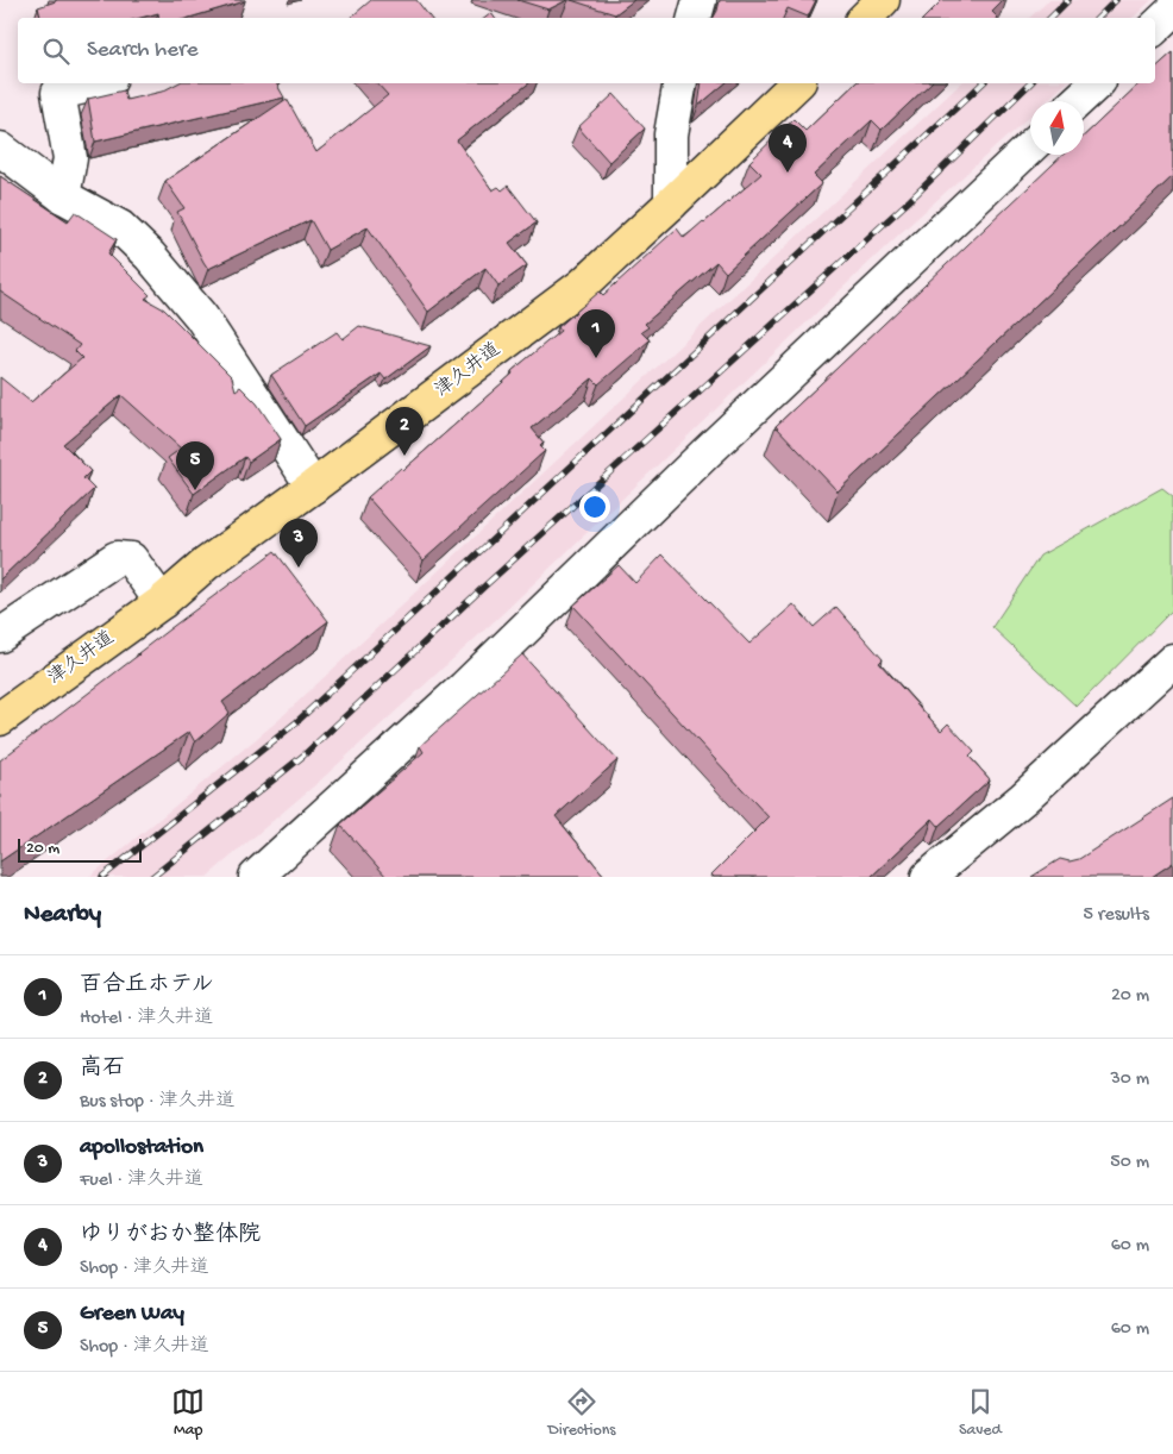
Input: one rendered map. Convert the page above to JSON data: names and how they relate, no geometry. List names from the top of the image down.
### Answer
{
  "streets": {
    "main road": ["津久井道"]
  },
  "scale_bar": "20 m",
  "north": "top",
  "page": {
    "search": "Search here",
    "pins": [
      "4",
      "1",
      "2",
      "5",
      "3"
    ],
    "scale": "20 m",
    "heading": ["Nearby", "5 results"],
    "list": [
      {
        "mark": "1",
        "name": "百合丘ホテル",
        "note": "Hotel · 津久井道",
        "value": "20 m"
      },
      {
        "mark": "2",
        "name": "高石",
        "note": "Bus stop · 津久井道",
        "value": "30 m"
      },
      {
        "mark": "3",
        "name": "apollostation",
        "note": "Fuel · 津久井道",
        "value": "50 m"
      },
      {
        "mark": "4",
        "name": "ゆりがおか整体院",
        "note": "Shop · 津久井道",
        "value": "60 m"
      },
      {
        "mark": "5",
        "name": "Green Way",
        "note": "Shop · 津久井道",
        "value": "60 m"
      }
    ],
    "nav": ["Map", "Directions", "Saved"]
  }
}
